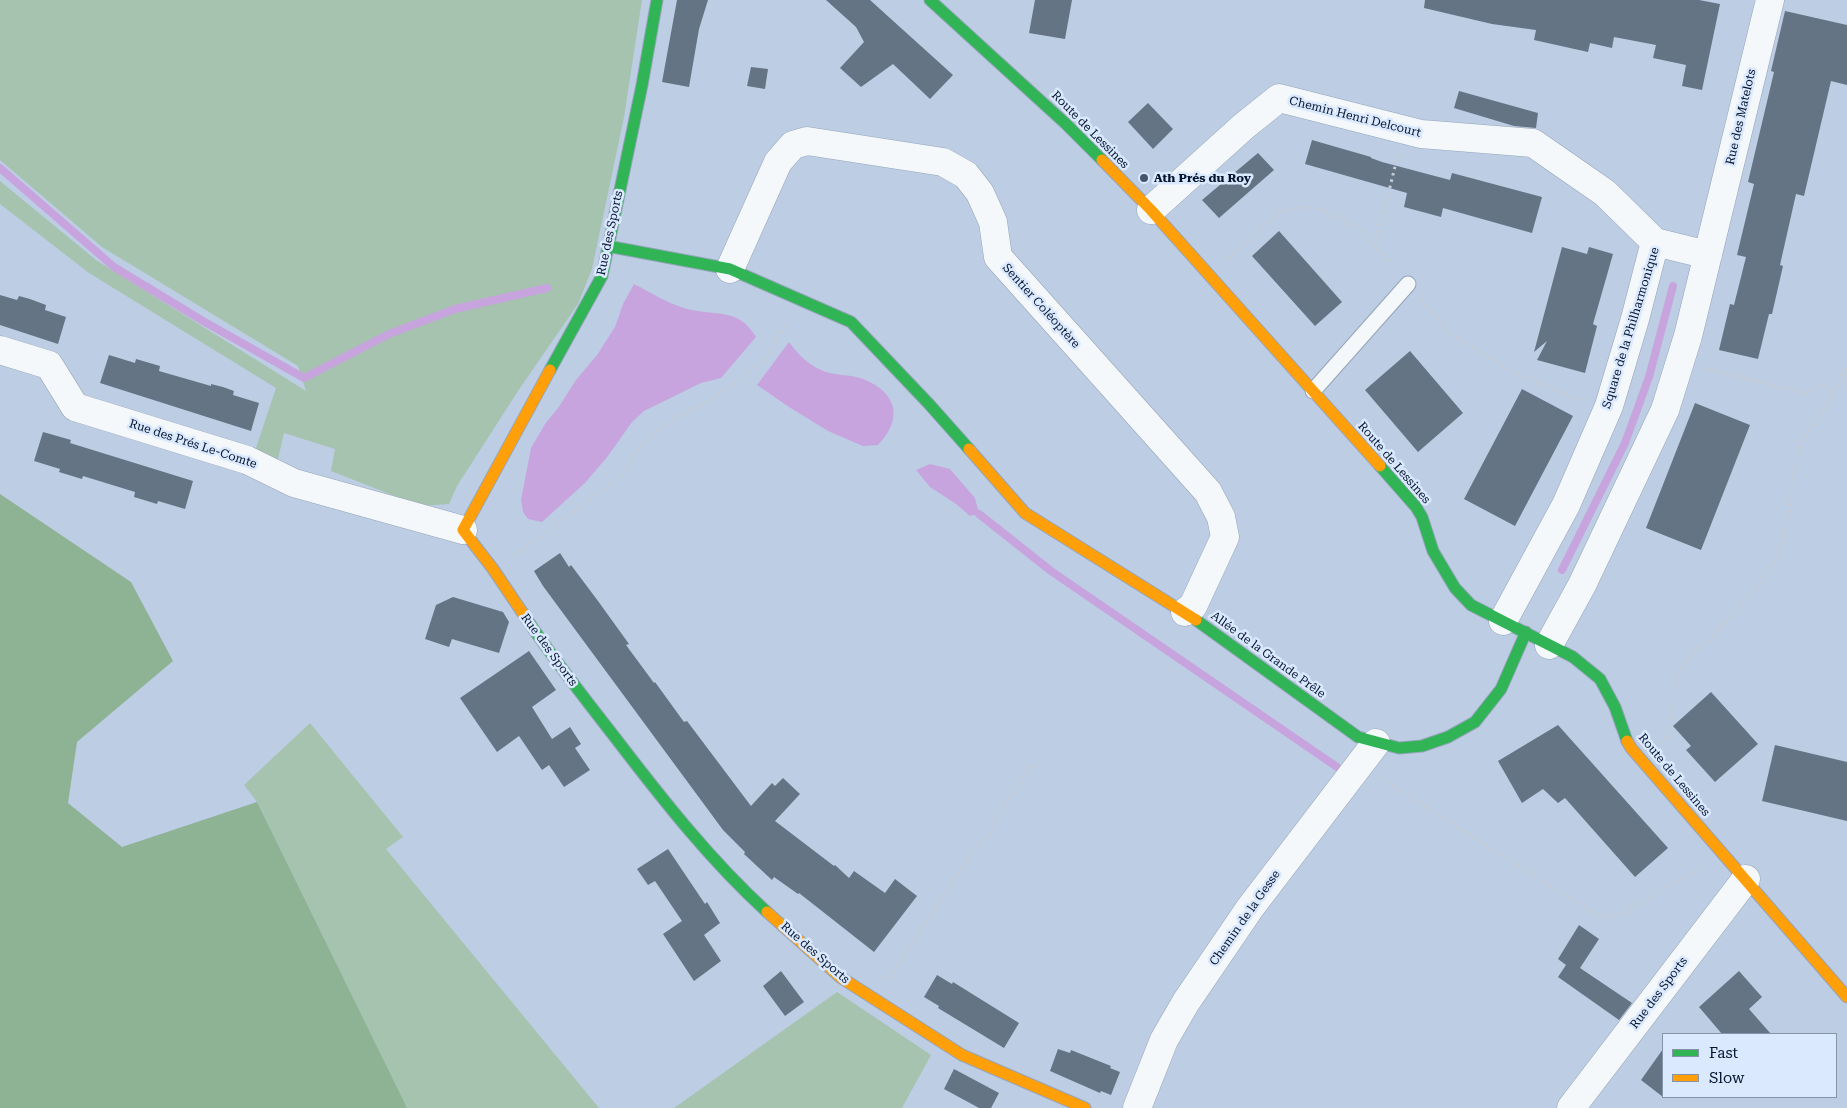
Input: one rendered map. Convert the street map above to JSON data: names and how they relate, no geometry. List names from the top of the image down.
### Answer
{
  "streets": {
    "street": [
      "Chemin Henri Delcourt",
      "Rue des Matelots",
      "Route de Lessines",
      "Rue des Sports",
      "Sentier Coléoptère",
      "Square de la Philharmonique",
      "Rue des Prés Le-Comte",
      "Allée de la Grande Prêle",
      "Chemin de la Gesse"
    ]
  },
  "crossings": [
    ["Chemin Henri Delcourt", "Route de Lessines"],
    ["Chemin Henri Delcourt", "Square de la Philharmonique"],
    ["Rue des Matelots", "Square de la Philharmonique"],
    ["Route de Lessines", "Rue des Sports"],
    ["Route de Lessines", "Square de la Philharmonique"],
    ["Rue des Sports", "Rue des Prés Le-Comte"],
    ["Rue des Sports", "Allée de la Grande Prêle"],
    ["Sentier Coléoptère", "Allée de la Grande Prêle"],
    ["Square de la Philharmonique", "Allée de la Grande Prêle"],
    ["Square de la Philharmonique", "Chemin de la Gesse"]
  ],
  "places": ["Ath Prés du Roy"],
  "legend": ["Fast", "Slow"]
}
